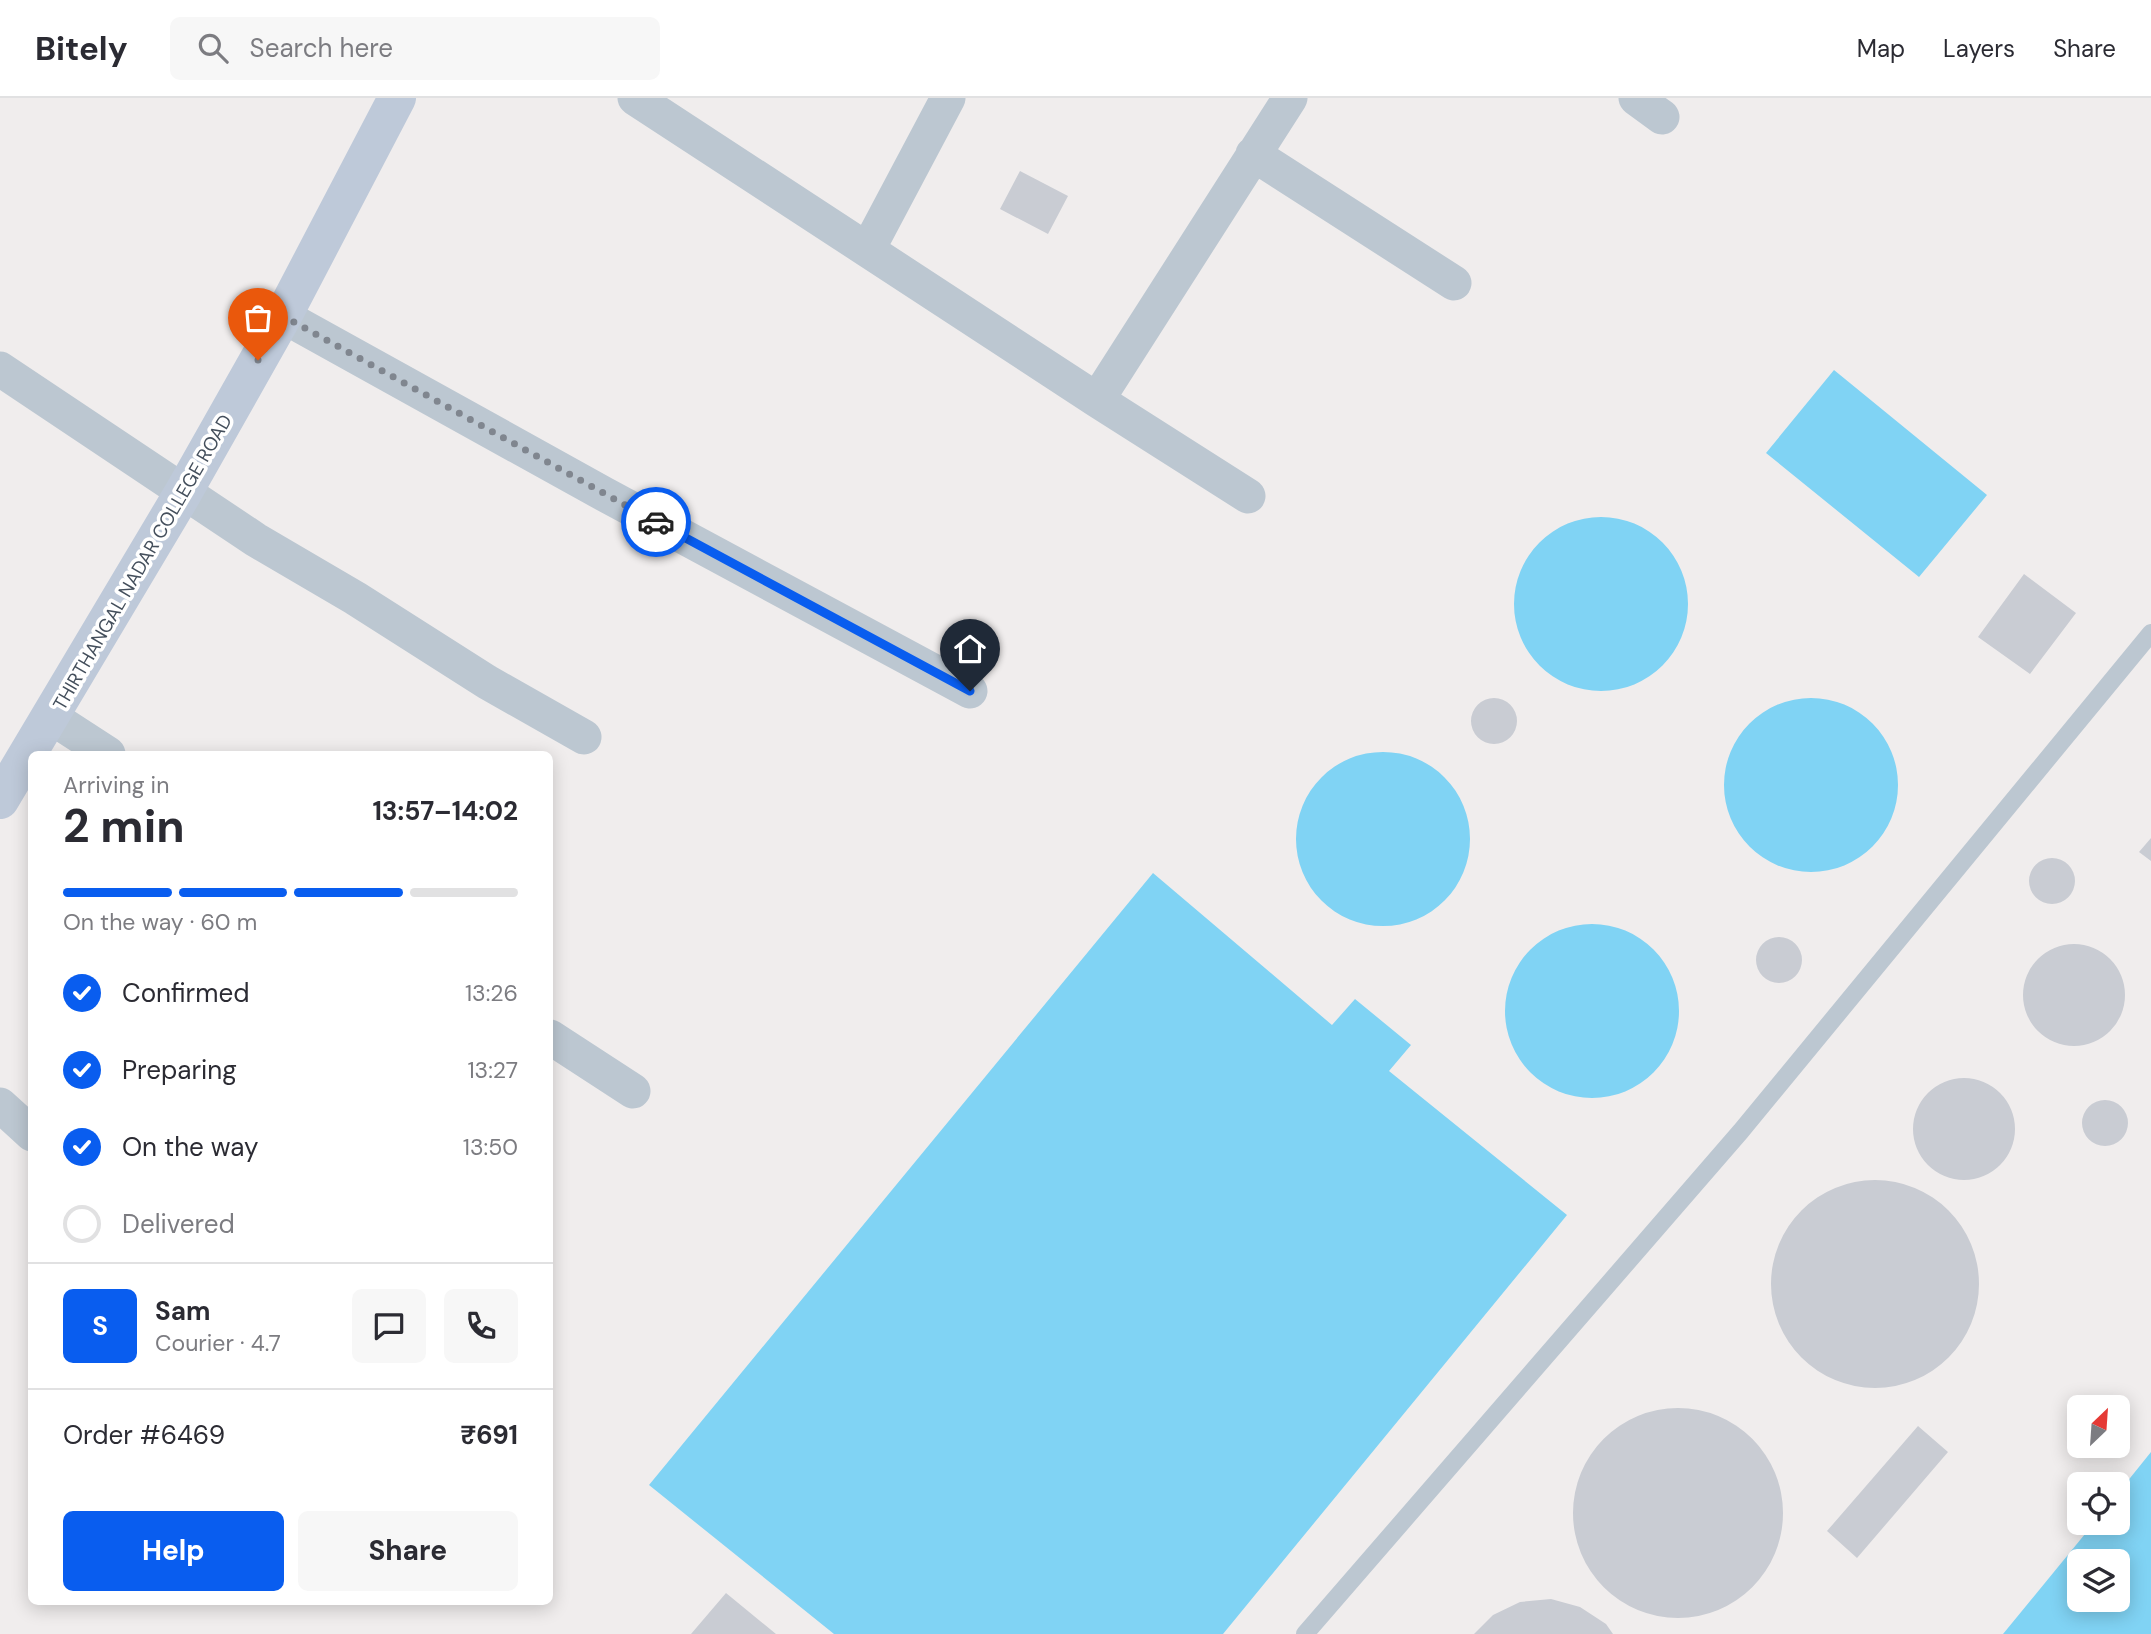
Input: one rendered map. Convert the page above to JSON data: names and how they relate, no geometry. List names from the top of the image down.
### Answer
{
  "streets": {
    "street": ["THIRTHANGAL NADAR COLLEGE ROAD"]
  },
  "north": "top right",
  "page": {
    "header": "Bitely",
    "search": "Search here",
    "nav": ["Map", "Layers", "Share"],
    "heading": ["2 min", "Arriving in", "13:57–14:02"],
    "panel": [
      "Sam",
      "Courier · 4.7",
      "Order #6469",
      "₹691"
    ],
    "bar": "On the way · 60 m",
    "list": [
      ["Confirmed", "13:26"],
      ["Preparing", "13:27"],
      ["On the way", "13:50"],
      "Delivered"
    ],
    "round": "S",
    "buttons": ["Help", "Share"]
  }
}
